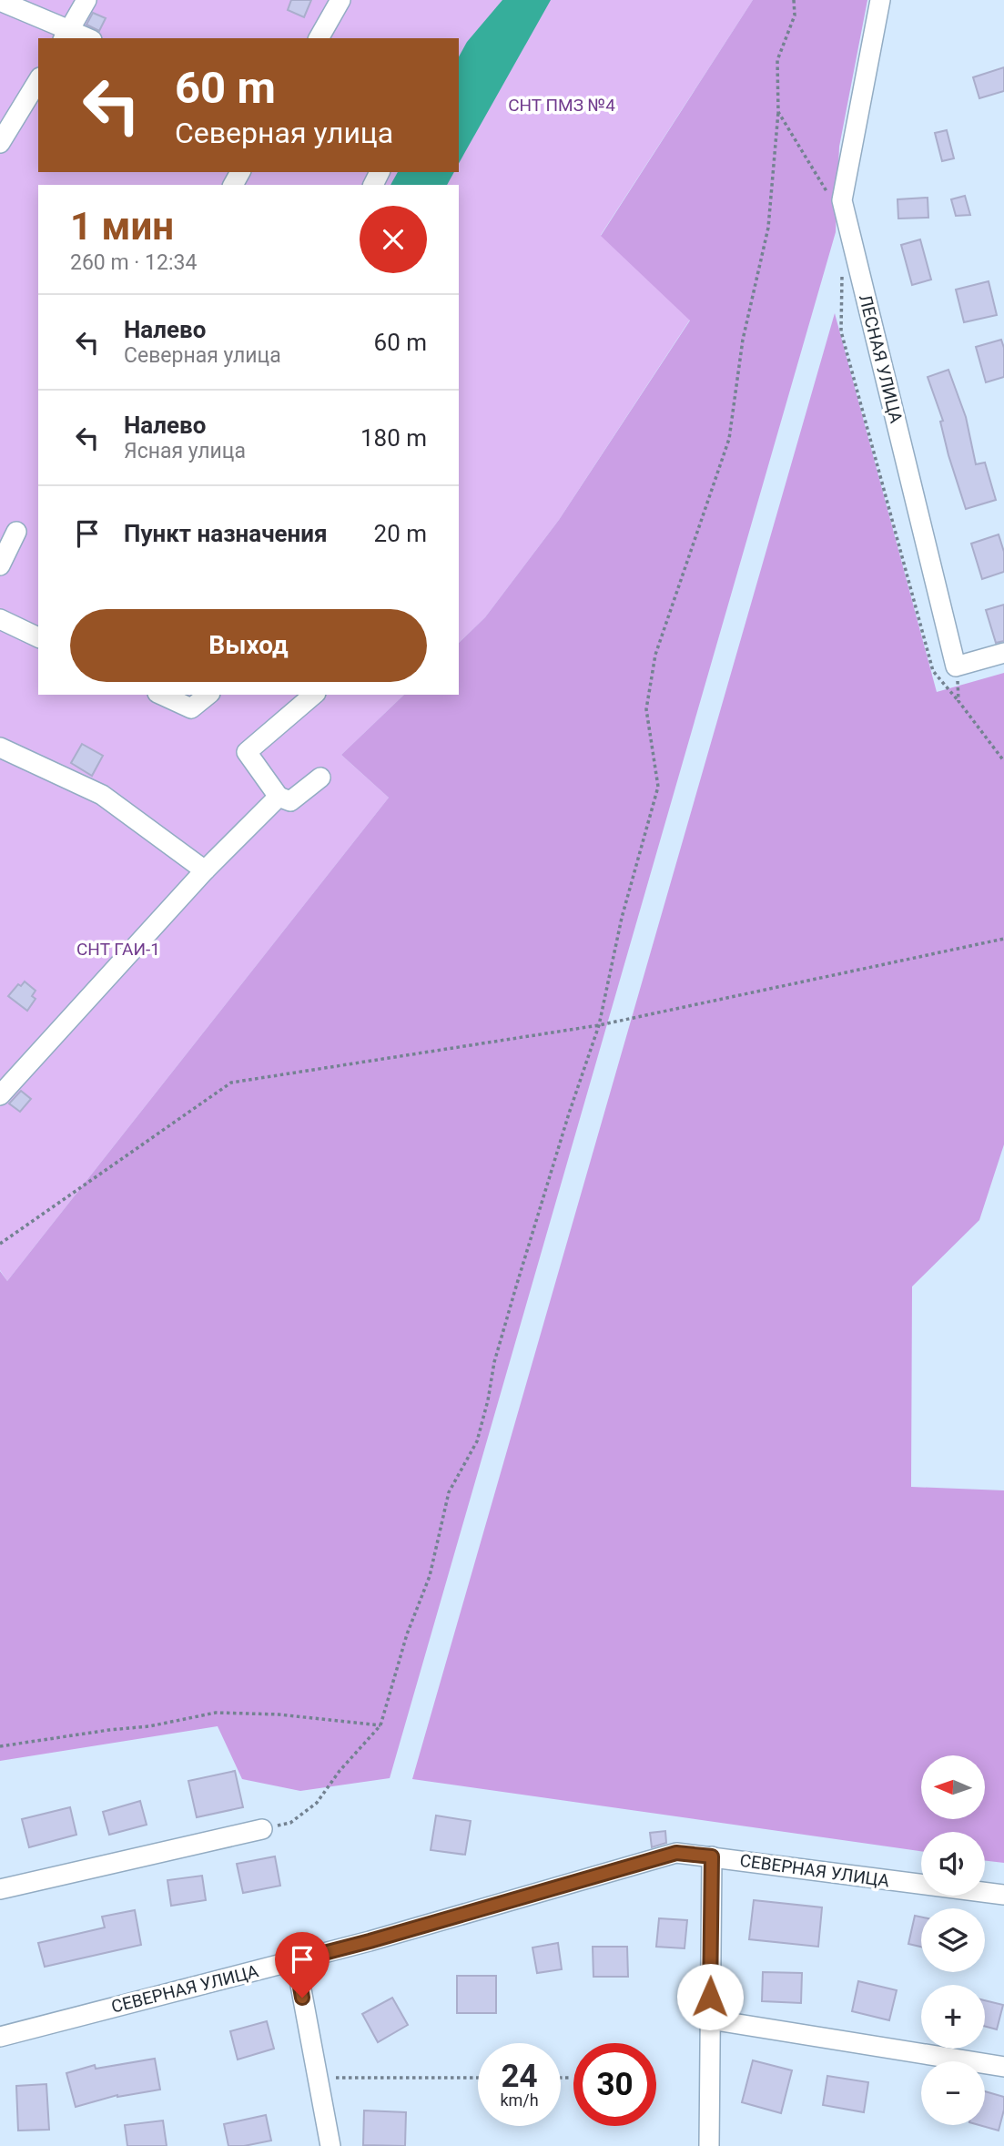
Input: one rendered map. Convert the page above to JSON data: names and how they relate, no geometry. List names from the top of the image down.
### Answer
{
  "streets": {
    "street": ["ЛЕСНАЯ УЛИЦА", "СЕВЕРНАЯ УЛИЦА"]
  },
  "parks": ["СНТ ПМЗ №4", "СНТ ГАИ-1"],
  "north": "left",
  "page": {
    "turn": ["60 m", "Северная улица"],
    "heading": ["1 мин", "260 m · 12:34"],
    "list": [
      {
        "name": "Налево",
        "note": "Северная улица",
        "value": "60 m"
      },
      {
        "name": "Налево",
        "note": "Ясная улица",
        "value": "180 m"
      },
      {
        "name": "Пункт назначения",
        "value": "20 m"
      }
    ],
    "buttons": "Выход",
    "map_buttons": ["+", "−"],
    "speed": "24 km/h",
    "limit": "30"
  }
}
